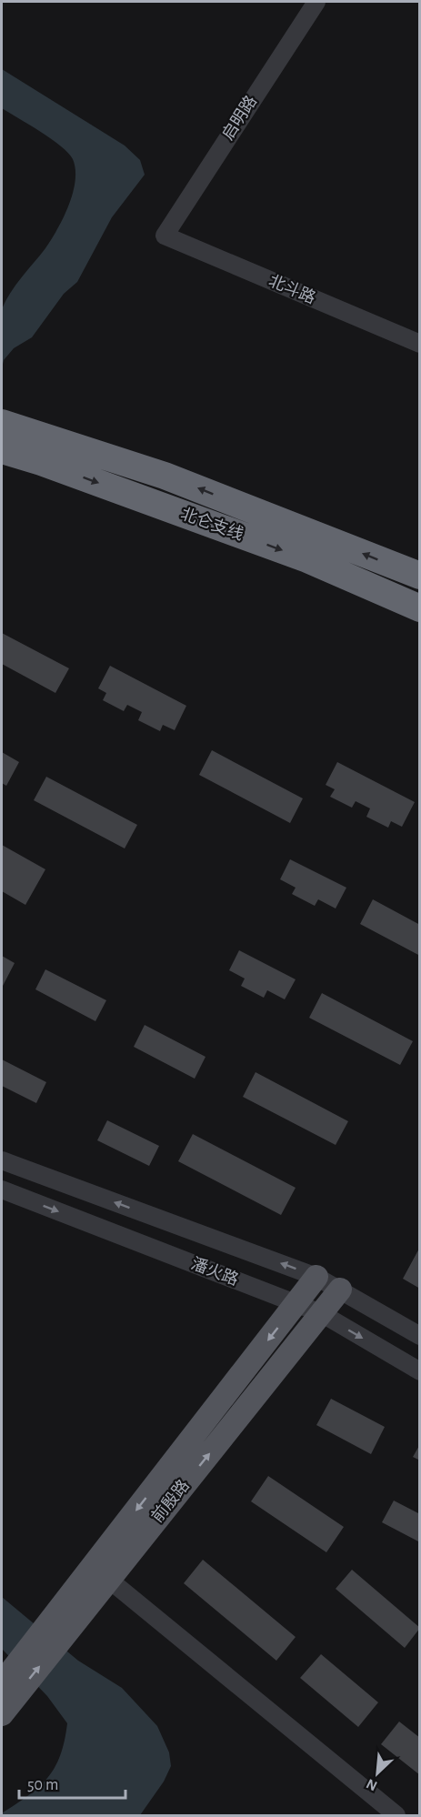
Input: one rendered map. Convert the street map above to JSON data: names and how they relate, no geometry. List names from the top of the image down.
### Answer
{
  "streets": {
    "highway": ["北仑支线"],
    "main road": ["前殷路"],
    "street": ["启明路", "北斗路", "潘火路"]
  },
  "crossings": [
    ["启明路", "北斗路"],
    ["潘火路", "前殷路"]
  ],
  "scale_bar": "50 m",
  "north": "bottom left"
}
